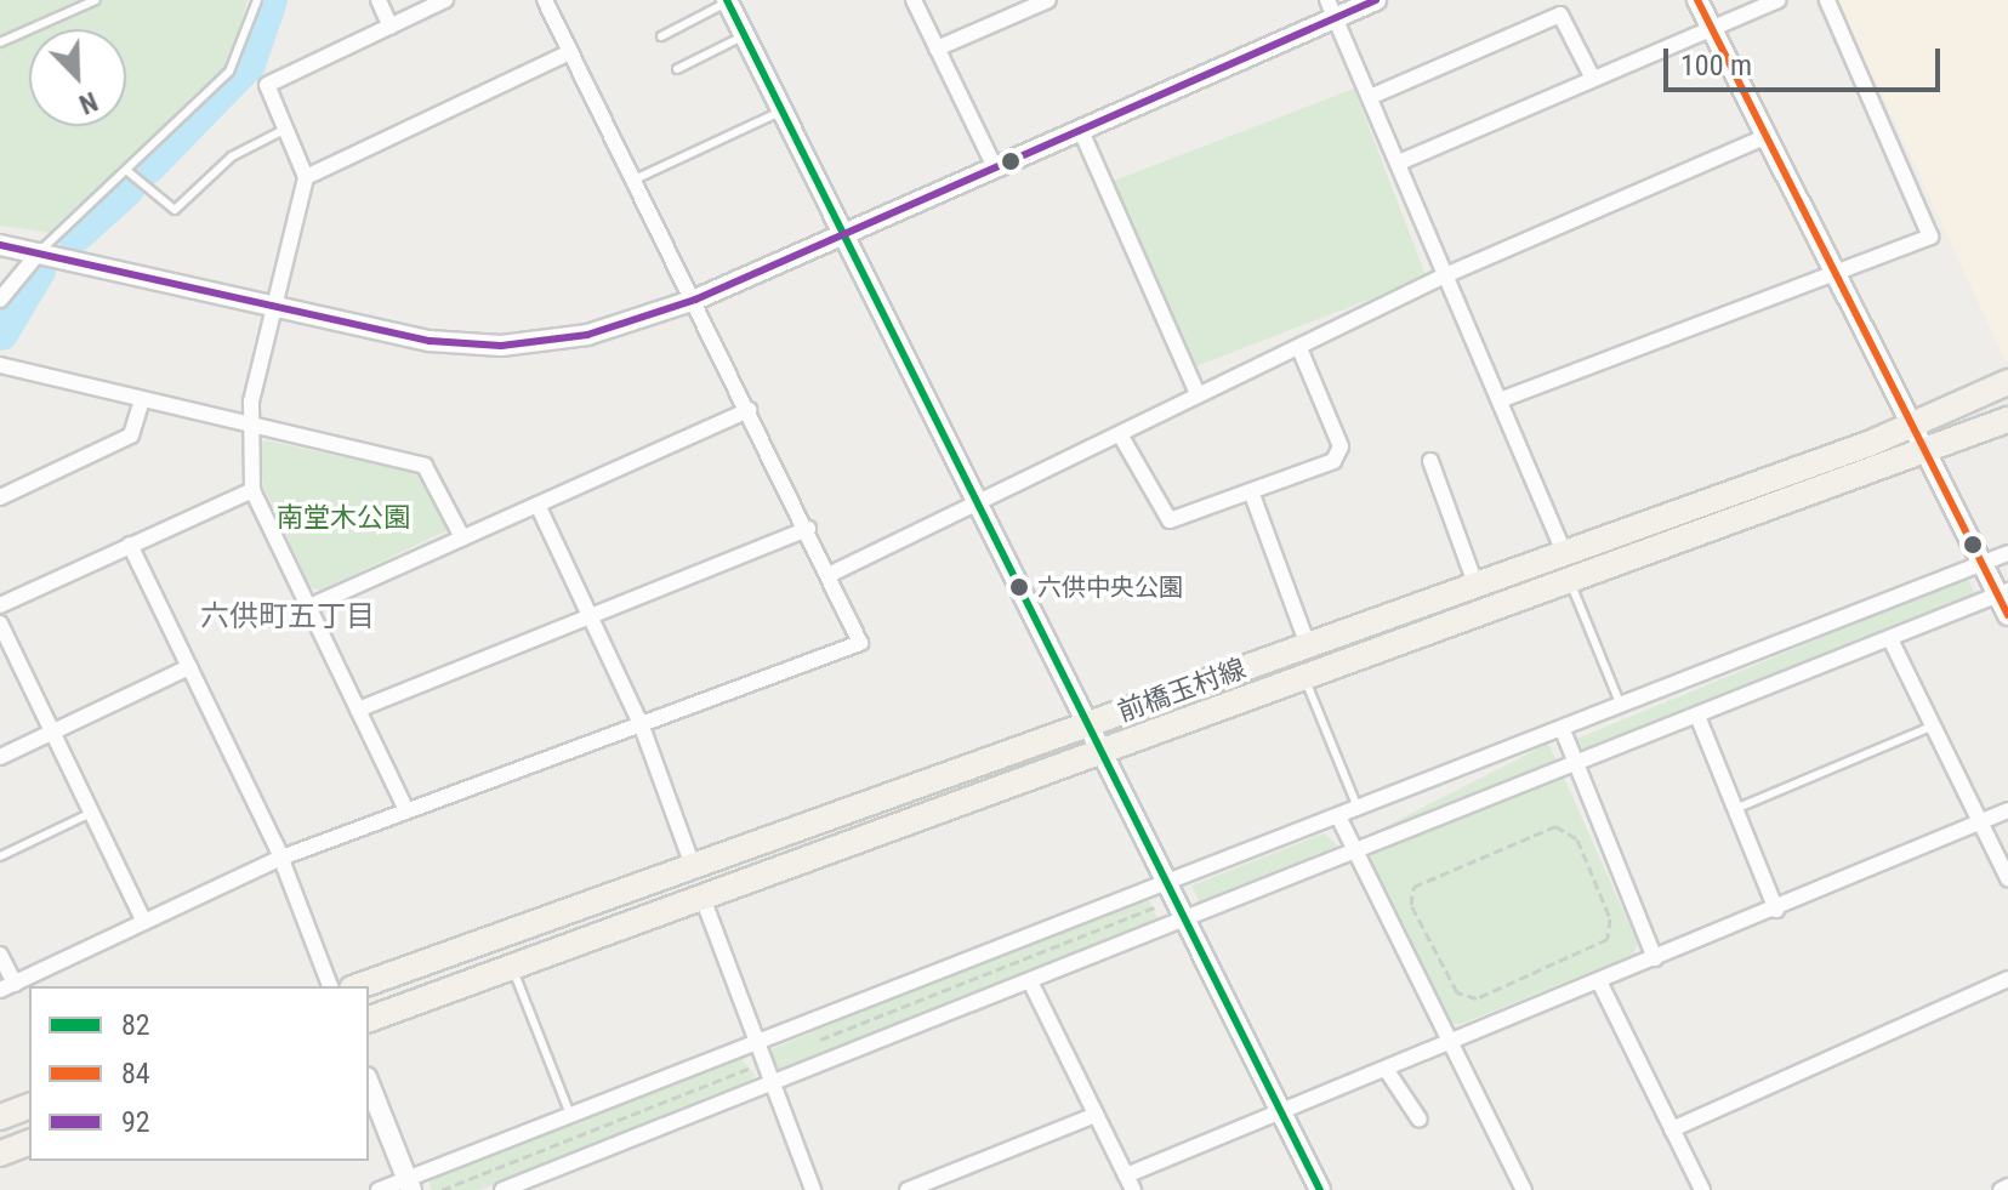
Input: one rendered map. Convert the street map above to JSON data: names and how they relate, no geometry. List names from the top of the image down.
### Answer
{
  "streets": {
    "main road": ["前橋玉村線"]
  },
  "districts": ["六供町五丁目"],
  "parks": ["南堂木公園"],
  "places": ["六供中央公園"],
  "lines": ["transit line 82", "transit line 84", "transit line 92"],
  "legend": ["82", "84", "92"],
  "scale_bar": "100 m",
  "north": "bottom right"
}
